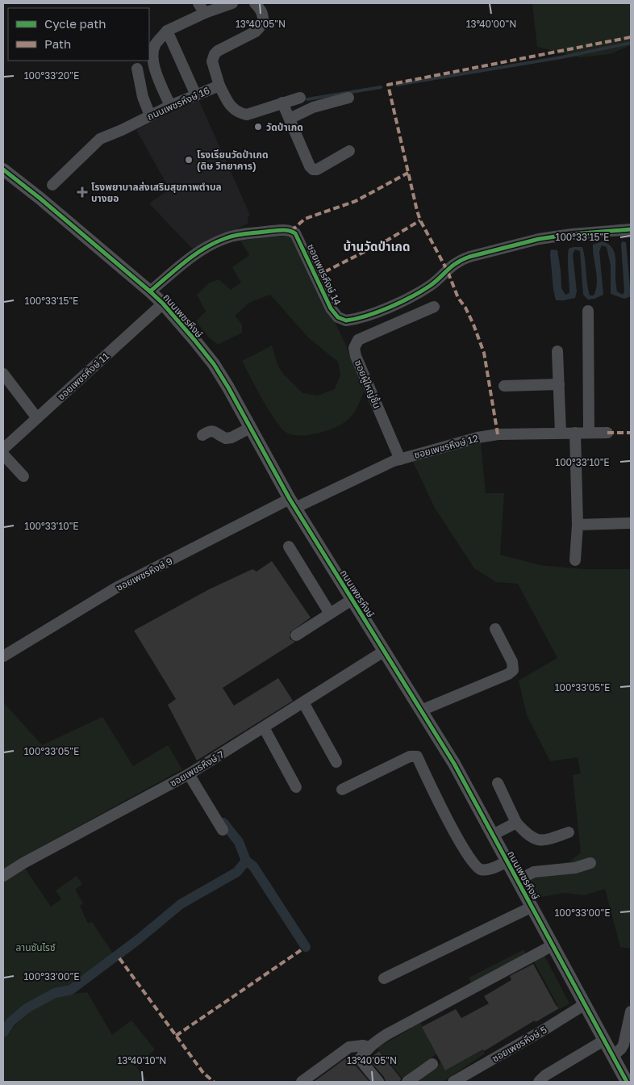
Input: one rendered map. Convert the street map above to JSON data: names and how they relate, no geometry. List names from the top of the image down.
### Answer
{
  "streets": {
    "main road": ["ถนนเพชรหึงษ์"],
    "street": [
      "ถนนเพชรหึงษ์ 16",
      "ซอยเพชรหึงษ์ 14",
      "ซอยเพชรหึงษ์ 11",
      "ซอยผู้ใหญ่ชื้น",
      "ซอยเพชรหึงษ์ 12",
      "ซอยเพชรหึงษ์ 9",
      "ซอยเพชรหึงษ์ 7",
      "ซอยเพชรหึงษ์ 5"
    ]
  },
  "crossings": [
    ["ถนนเพชรหึงษ์ 16", "ถนนเพชรหึงษ์"],
    ["ซอยเพชรหึงษ์ 14", "ถนนเพชรหึงษ์"],
    ["ถนนเพชรหึงษ์", "ซอยเพชรหึงษ์ 11"],
    ["ถนนเพชรหึงษ์", "ซอยเพชรหึงษ์ 12"],
    ["ถนนเพชรหึงษ์", "ซอยเพชรหึงษ์ 9"],
    ["ถนนเพชรหึงษ์", "ซอยเพชรหึงษ์ 7"],
    ["ถนนเพชรหึงษ์", "ซอยเพชรหึงษ์ 5"],
    ["ซอยผู้ใหญ่ชื้น", "ซอยเพชรหึงษ์ 12"],
    ["ซอยเพชรหึงษ์ 12", "ซอยเพชรหึงษ์ 9"]
  ],
  "districts": ["บ้านวัดป่าเกด"],
  "parks": ["ลานซันไรซ์"],
  "places": {
    "other": ["วัดป่าเกด", "โรงเรียนวัดป่าเกด (ดิษ วิทยาคาร)"],
    "health": ["โรงพยาบาลส่งเสริมสุขภาพตำบล บางยอ"]
  },
  "legend": ["Cycle path", "Path"],
  "coordinates": [
    "13°40'05\"N",
    "13°40'00\"N",
    "100°33'20\"E",
    "100°33'15\"E",
    "100°33'10\"E",
    "100°33'05\"E",
    "100°33'00\"E",
    "13°40'10\"N"
  ]
}
